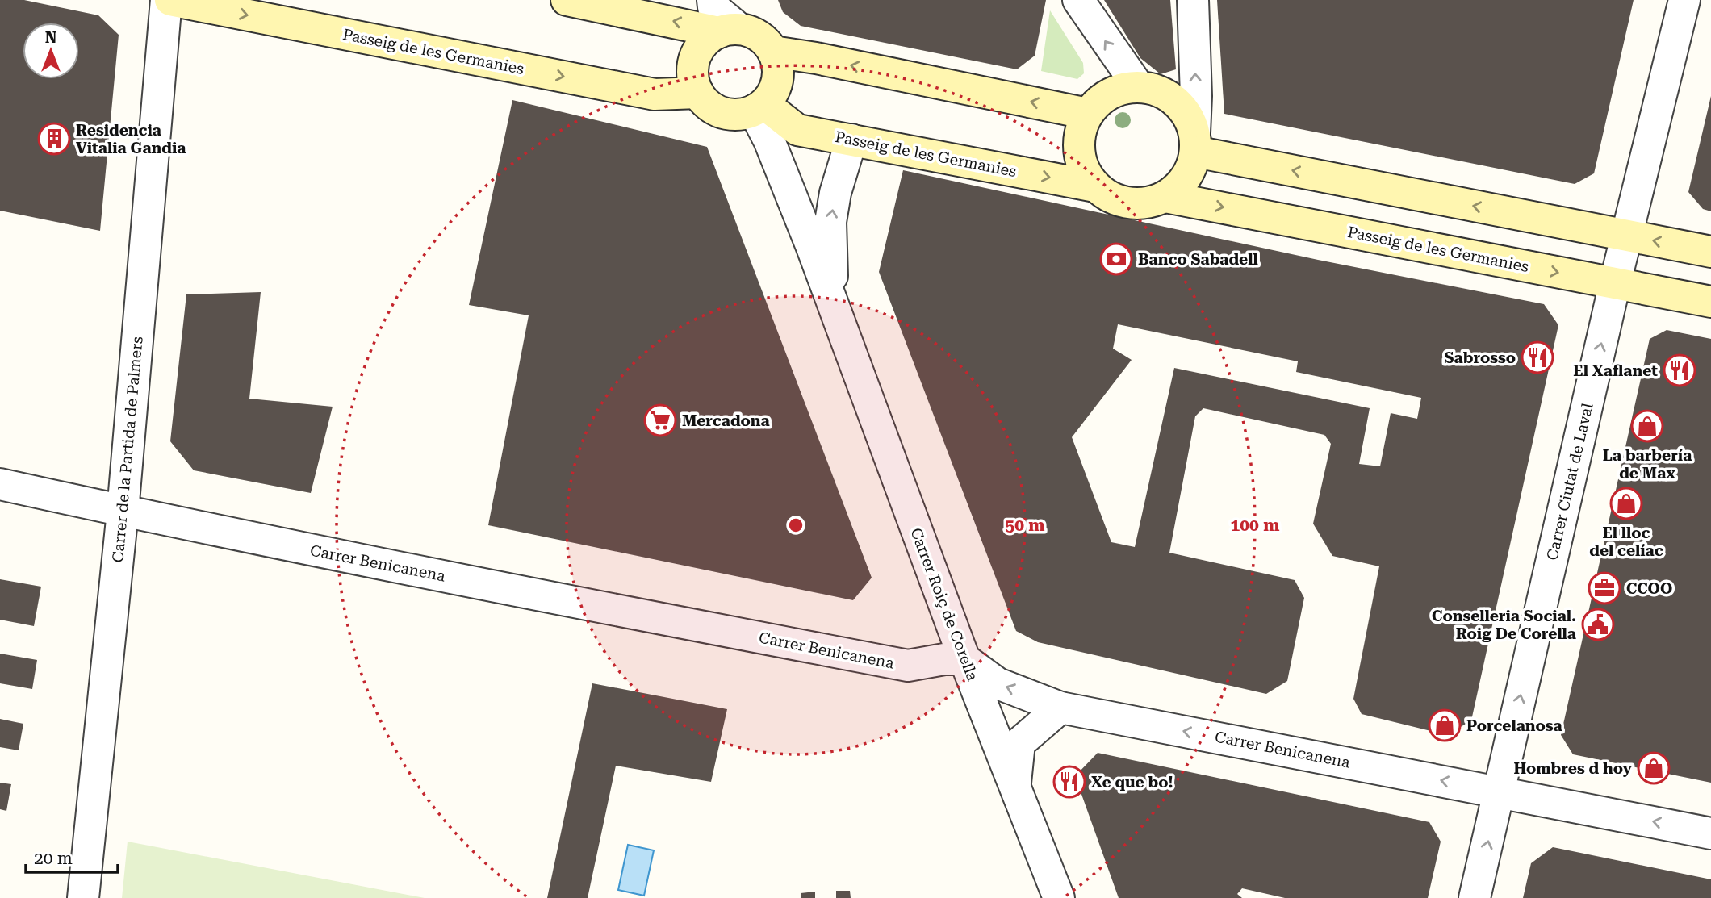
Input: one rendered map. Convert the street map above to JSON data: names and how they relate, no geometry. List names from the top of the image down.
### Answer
{
  "streets": {
    "street": [
      "Passeig de les Germanies",
      "Carrer de la Partida de Palmers",
      "Carrer Ciutat de Laval",
      "Carrer Benicanena",
      "Carrer Roiç de Corella"
    ]
  },
  "crossings": [
    ["Passeig de les Germanies", "Carrer de la Partida de Palmers"],
    ["Passeig de les Germanies", "Carrer Ciutat de Laval"],
    ["Passeig de les Germanies", "Carrer Roiç de Corella"],
    ["Carrer de la Partida de Palmers", "Carrer Benicanena"],
    ["Carrer Ciutat de Laval", "Carrer Benicanena"],
    ["Carrer Benicanena", "Carrer Roiç de Corella"]
  ],
  "one_way": ["Carrer Ciutat de Laval", "Carrer Benicanena"],
  "places": {
    "building": ["Residencia Vitalia Gandia"],
    "bank": ["Banco Sabadell"],
    "restaurant": ["Sabrosso", "El Xaflanet", "Xe que bo!"],
    "supermarket": ["Mercadona"],
    "shop": [
      "La barbería de Max",
      "El lloc del celíac",
      "Porcelanosa",
      "Hombres d hoy"
    ],
    "office": ["CCOO"],
    "public building": ["Conselleria Social. Roig De Corella"]
  },
  "scale_bar": "20 m",
  "north": "top",
  "rings": ["50 m", "100 m"]
}
